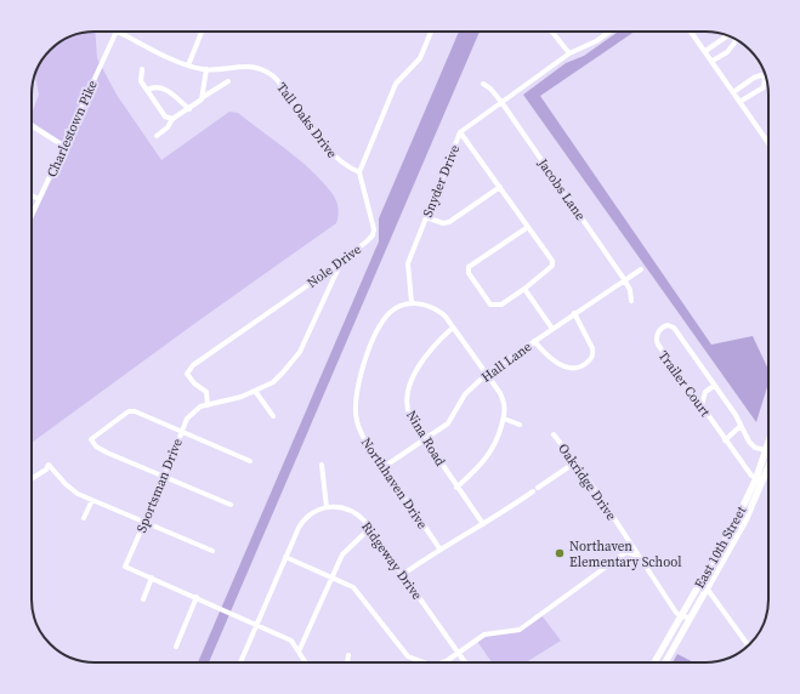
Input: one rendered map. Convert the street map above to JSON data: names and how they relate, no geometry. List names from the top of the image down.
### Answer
{
  "streets": {
    "main road": ["East 10th Street"],
    "street": [
      "Tall Oaks Drive",
      "Charlestown Pike",
      "Snyder Drive",
      "Jacobs Lane",
      "Nole Drive",
      "Hall Lane",
      "Trailer Court",
      "Nina Road",
      "Oakridge Drive",
      "Northhaven Drive",
      "Sportsman Drive",
      "Ridgeway Drive"
    ]
  },
  "crossings": [
    ["Tall Oaks Drive", "Charlestown Pike"],
    ["Tall Oaks Drive", "Nole Drive"],
    ["Snyder Drive", "Jacobs Lane"],
    ["Snyder Drive", "Northhaven Drive"],
    ["Jacobs Lane", "Hall Lane"],
    ["Nole Drive", "Sportsman Drive"],
    ["Hall Lane", "Nina Road"],
    ["Hall Lane", "Northhaven Drive"],
    ["Trailer Court", "East 10th Street"],
    ["Oakridge Drive", "East 10th Street"]
  ],
  "places": ["Northaven Elementary School"]
}
